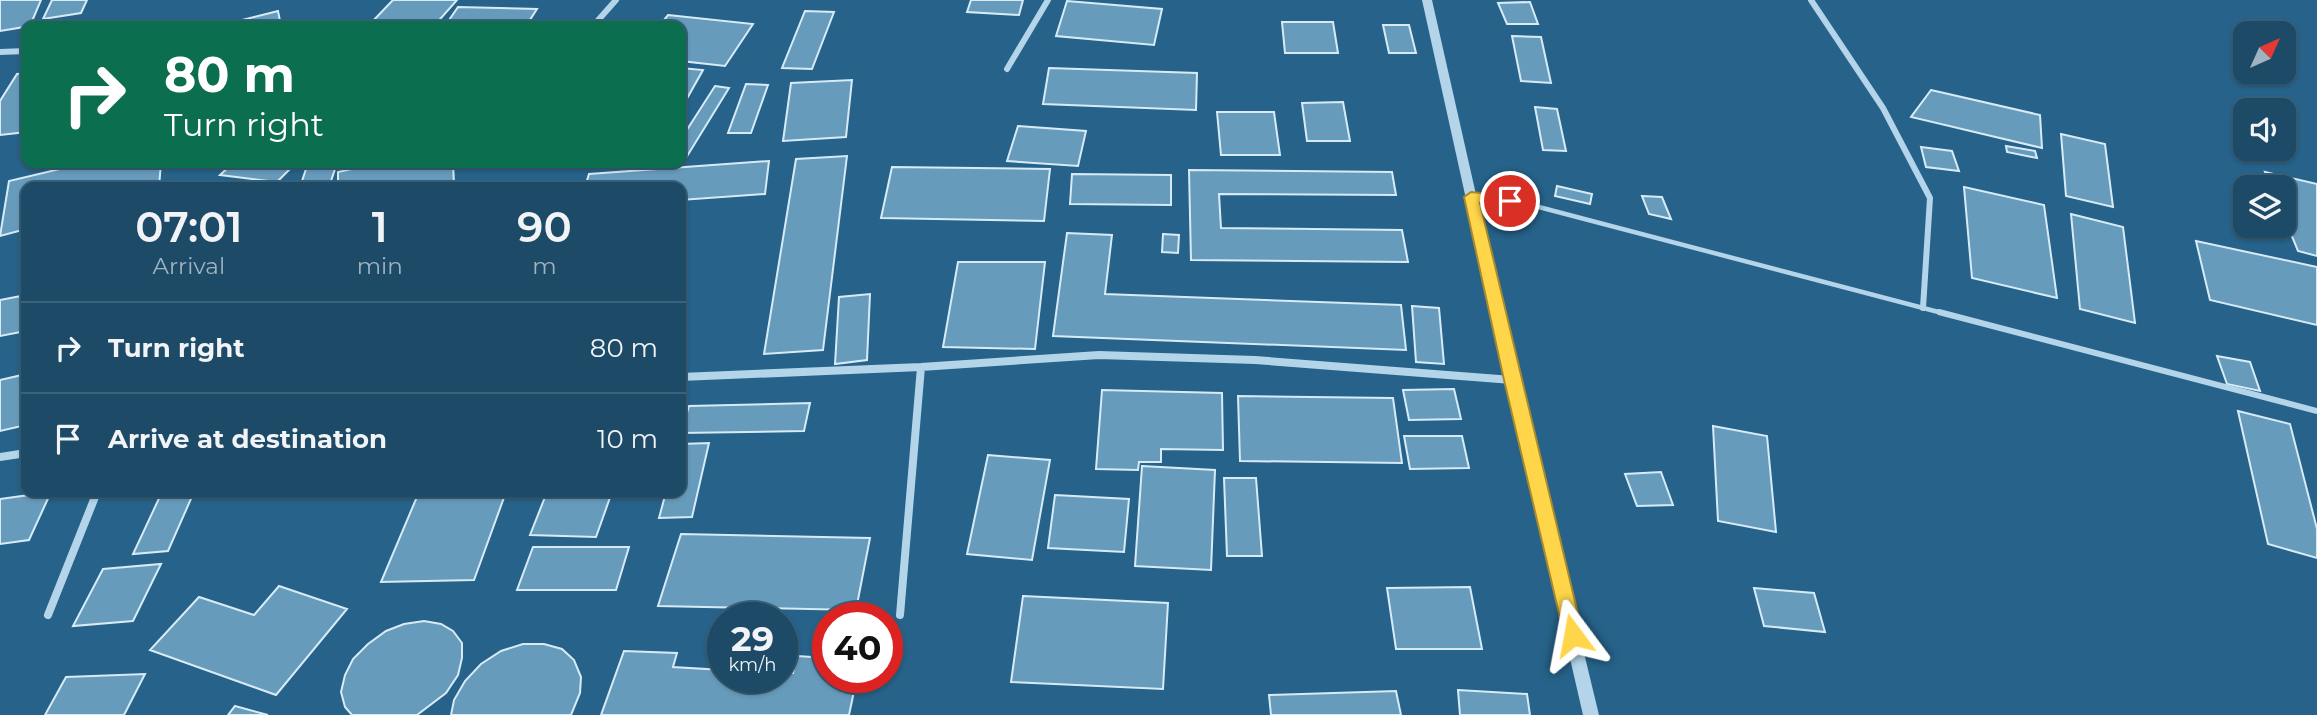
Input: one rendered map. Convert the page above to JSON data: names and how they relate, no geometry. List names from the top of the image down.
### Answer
{
  "north": "top right",
  "page": {
    "turn": ["80 m", "Turn right"],
    "eta": [
      "07:01",
      "Arrival",
      "1",
      "min",
      "90",
      "m"
    ],
    "list": [
      {
        "name": "Turn right",
        "value": "80 m"
      },
      {
        "name": "Arrive at destination",
        "value": "10 m"
      }
    ],
    "speed": "29 km/h",
    "limit": "40"
  }
}
